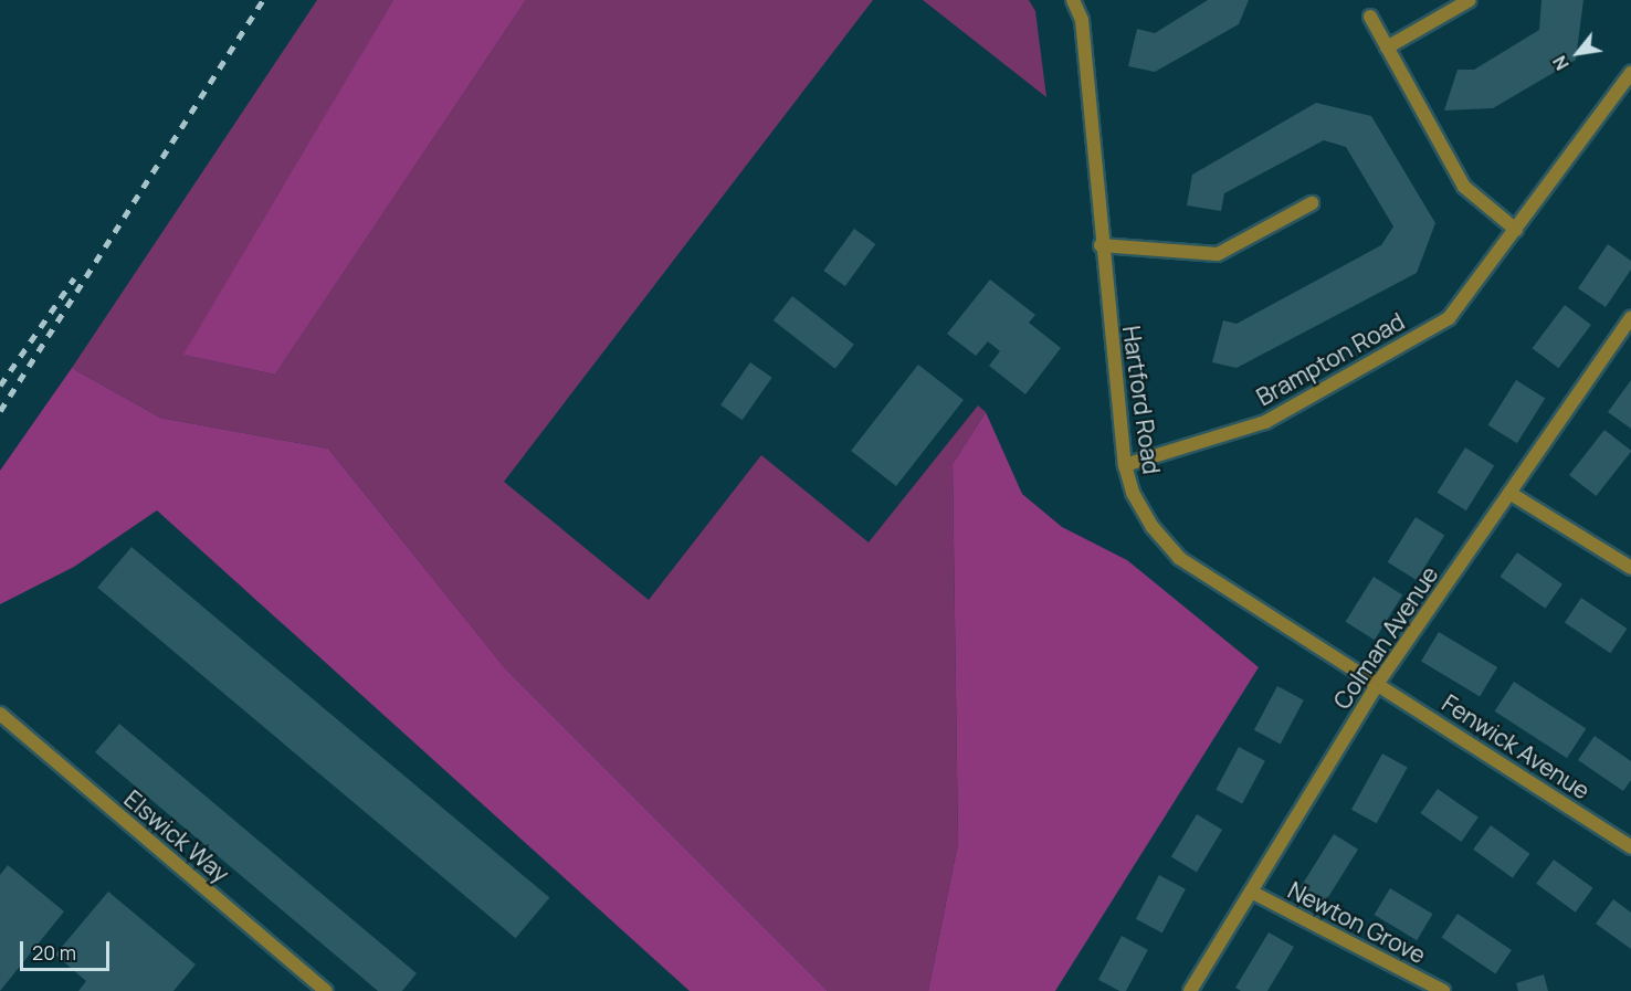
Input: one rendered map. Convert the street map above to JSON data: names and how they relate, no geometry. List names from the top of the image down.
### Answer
{
  "streets": {
    "street": [
      "Brampton Road",
      "Hartford Road",
      "Colman Avenue",
      "Fenwick Avenue",
      "Elswick Way",
      "Newton Grove"
    ]
  },
  "crossings": [
    ["Brampton Road", "Hartford Road"],
    ["Hartford Road", "Colman Avenue"],
    ["Hartford Road", "Fenwick Avenue"],
    ["Colman Avenue", "Fenwick Avenue"],
    ["Colman Avenue", "Newton Grove"]
  ],
  "scale_bar": "20 m",
  "north": "bottom left"
}
